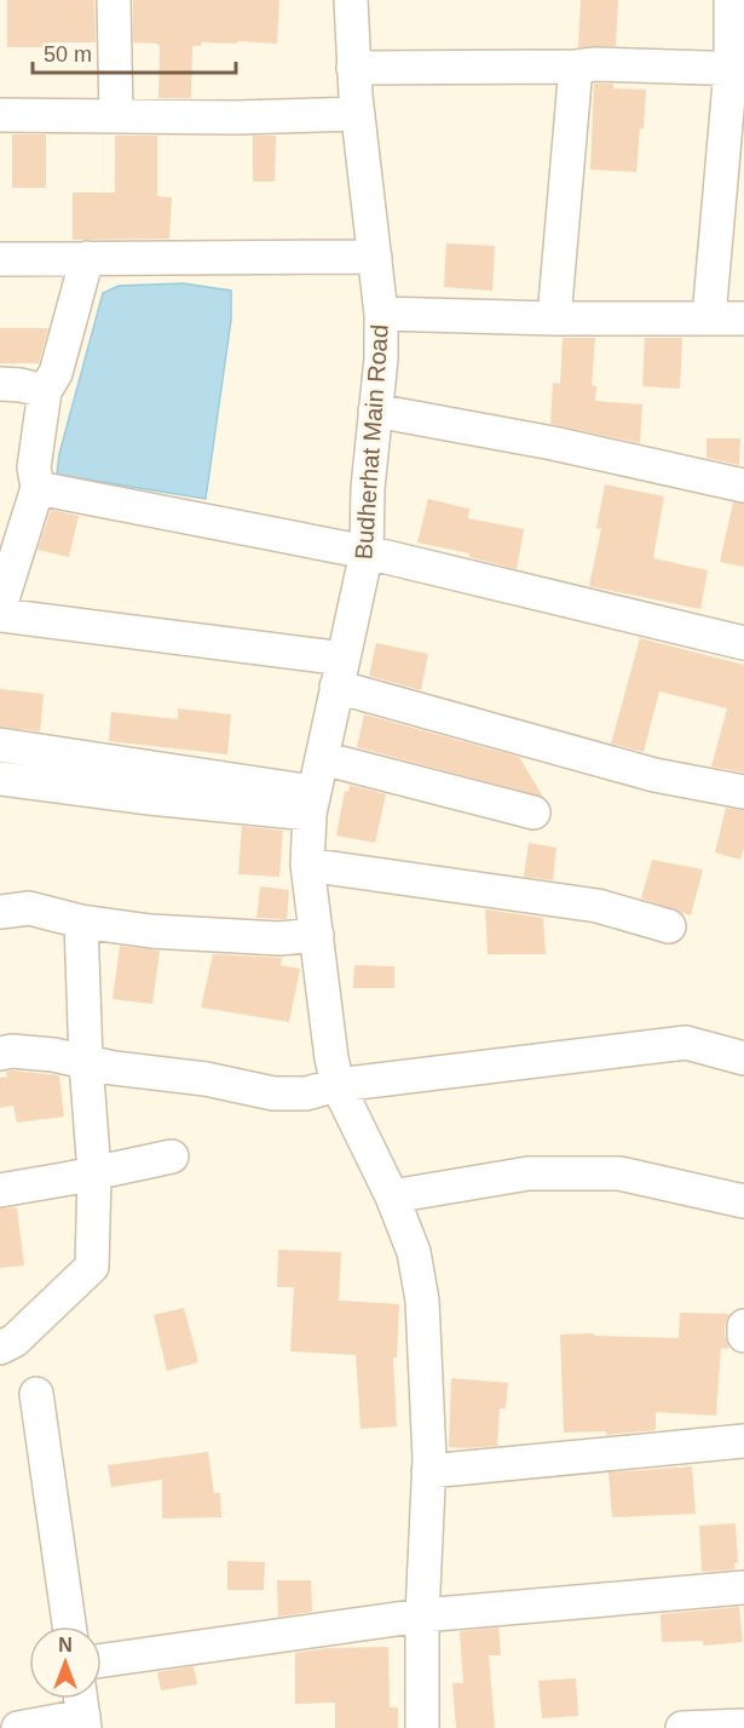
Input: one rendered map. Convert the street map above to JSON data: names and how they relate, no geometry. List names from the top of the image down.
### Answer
{
  "streets": {
    "street": ["Budherhat Main Road"]
  },
  "scale_bar": "50 m",
  "north": "top"
}
